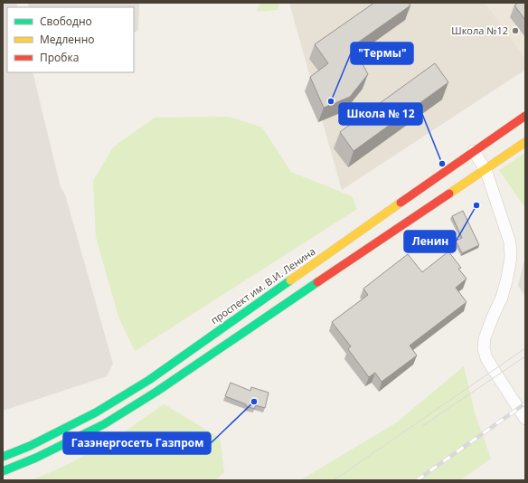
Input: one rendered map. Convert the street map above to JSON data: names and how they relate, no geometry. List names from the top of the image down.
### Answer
{
  "streets": {
    "main road": ["проспект им. В.И. Ленина"]
  },
  "places": [
    "Школа №12",
    "\"Термы\"",
    "Школа № 12",
    "Ленин",
    "Газэнергосеть Газпром"
  ],
  "legend": ["Свободно", "Медленно", "Пробка"]
}
